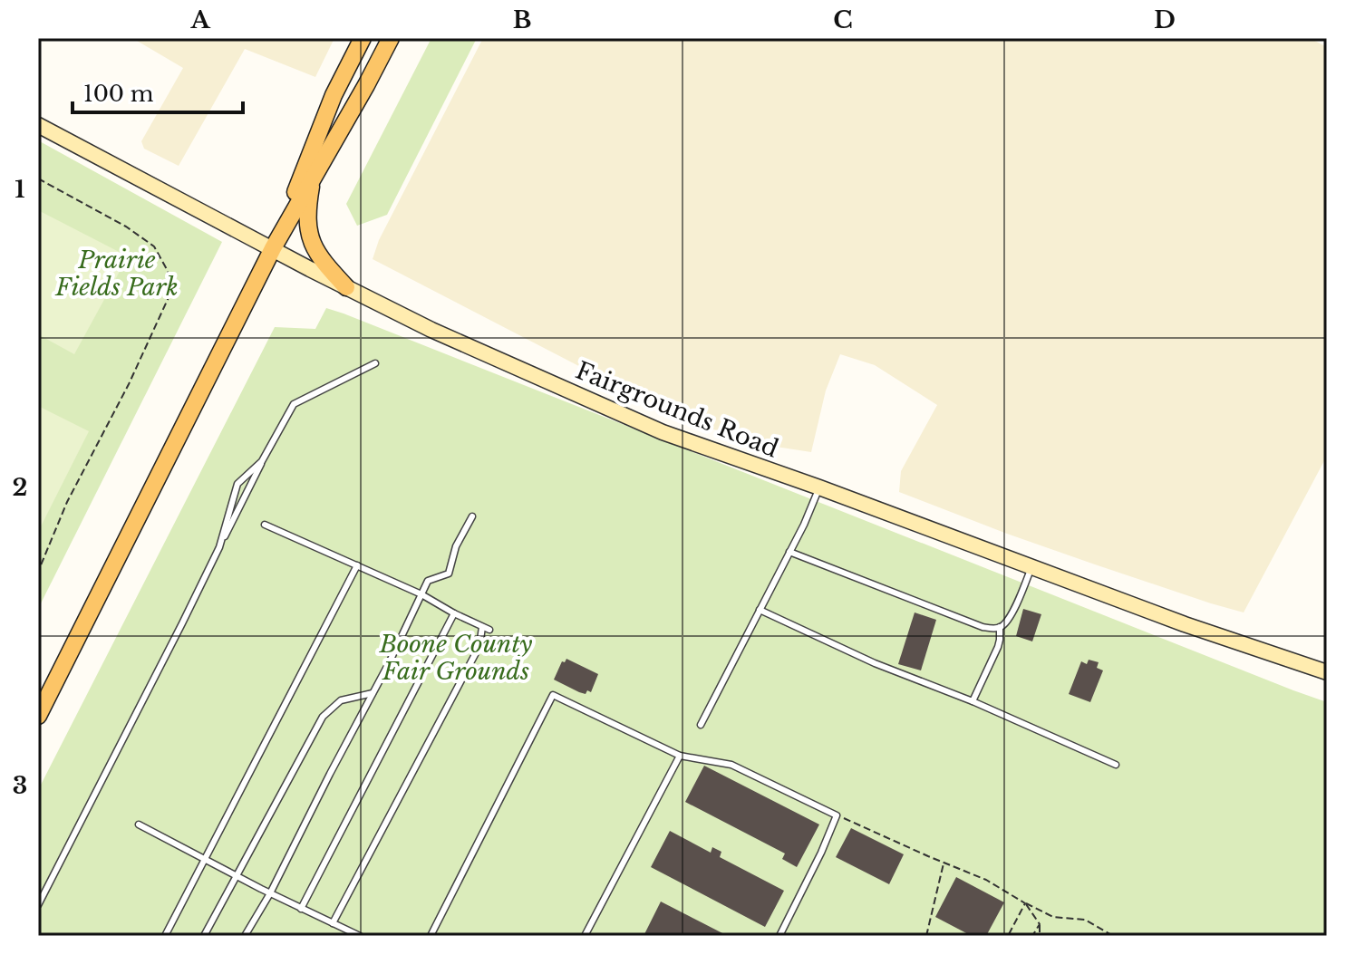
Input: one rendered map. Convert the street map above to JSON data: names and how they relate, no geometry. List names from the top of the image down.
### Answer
{
  "streets": {
    "main road": ["Fairgrounds Road"]
  },
  "parks": ["Prairie Fields Park", "Boone County Fair Grounds"],
  "scale_bar": "100 m",
  "grid": {
    "columns": [
      "A",
      "B",
      "C",
      "D"
    ],
    "rows": ["1", "2", "3"]
  }
}
